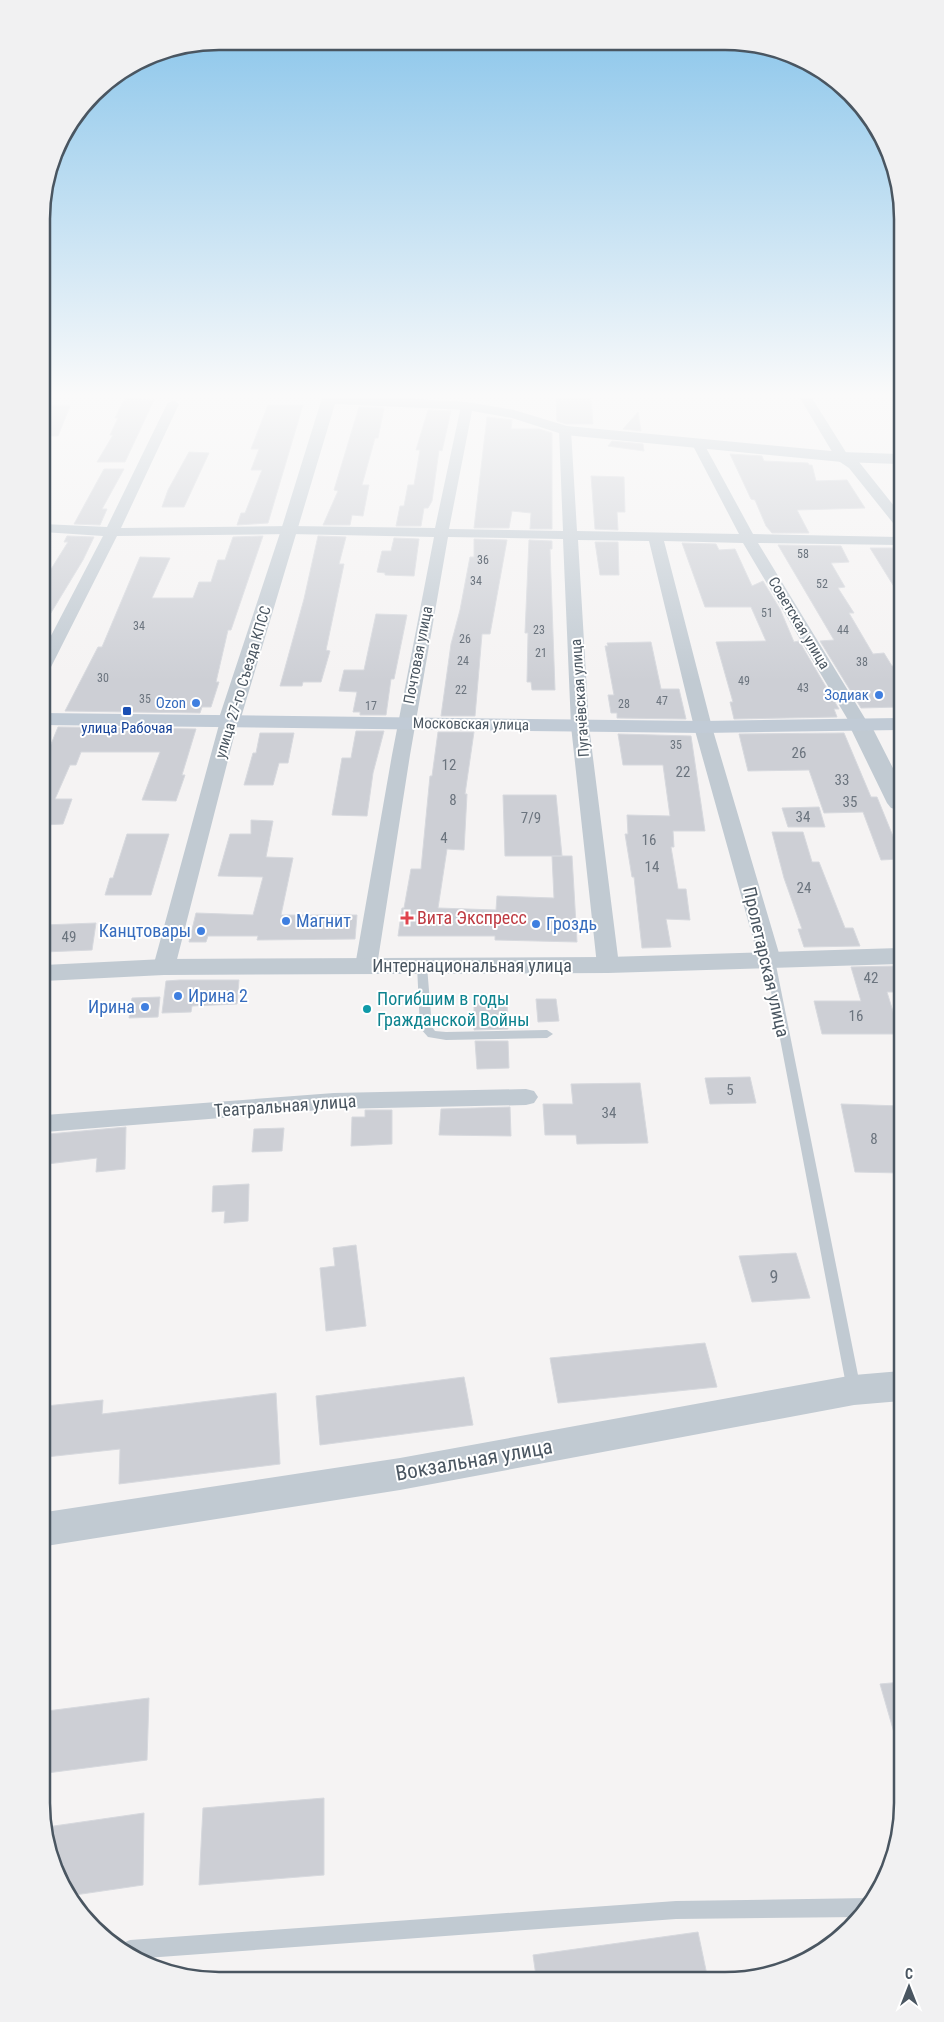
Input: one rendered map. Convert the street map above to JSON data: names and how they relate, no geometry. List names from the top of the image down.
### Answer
{
  "streets": {
    "main road": ["Московская улица"],
    "street": [
      "Советская улица",
      "Почтовая улица",
      "улица 27-го Съезда КПСС",
      "Пугачёвская улица",
      "Пролетарская улица",
      "Интернациональная улица",
      "Театральная улица",
      "Вокзальная улица"
    ]
  },
  "crossings": [
    ["Советская улица", "Московская улица"],
    ["Почтовая улица", "Московская улица"],
    ["Почтовая улица", "Интернациональная улица"],
    ["улица 27-го Съезда КПСС", "Московская улица"],
    ["улица 27-го Съезда КПСС", "Интернациональная улица"],
    ["Пугачёвская улица", "Московская улица"],
    ["Пугачёвская улица", "Интернациональная улица"],
    ["Московская улица", "Пролетарская улица"],
    ["Пролетарская улица", "Интернациональная улица"],
    ["Пролетарская улица", "Вокзальная улица"]
  ],
  "places": {
    "other": [
      "Зодиак",
      "Ozon",
      "Магнит",
      "Гроздь",
      "Канцтовары",
      "Ирина 2",
      "Ирина",
      "Погибшим в годы Гражданской Войны"
    ],
    "transit": ["улица Рабочая"],
    "health": ["Вита Экспресс"]
  },
  "house_numbers": [
    "58",
    "36",
    "34",
    "52",
    "51",
    "34",
    "23",
    "44",
    "26",
    "21",
    "24",
    "38",
    "30",
    "49",
    "43",
    "22",
    "35",
    "47",
    "28",
    "17",
    "35",
    "26",
    "12",
    "22",
    "33",
    "8",
    "35",
    "34",
    "7/9",
    "4",
    "16",
    "14",
    "24",
    "49",
    "42",
    "16",
    "5",
    "34",
    "8",
    "9"
  ],
  "north": "top"
}
